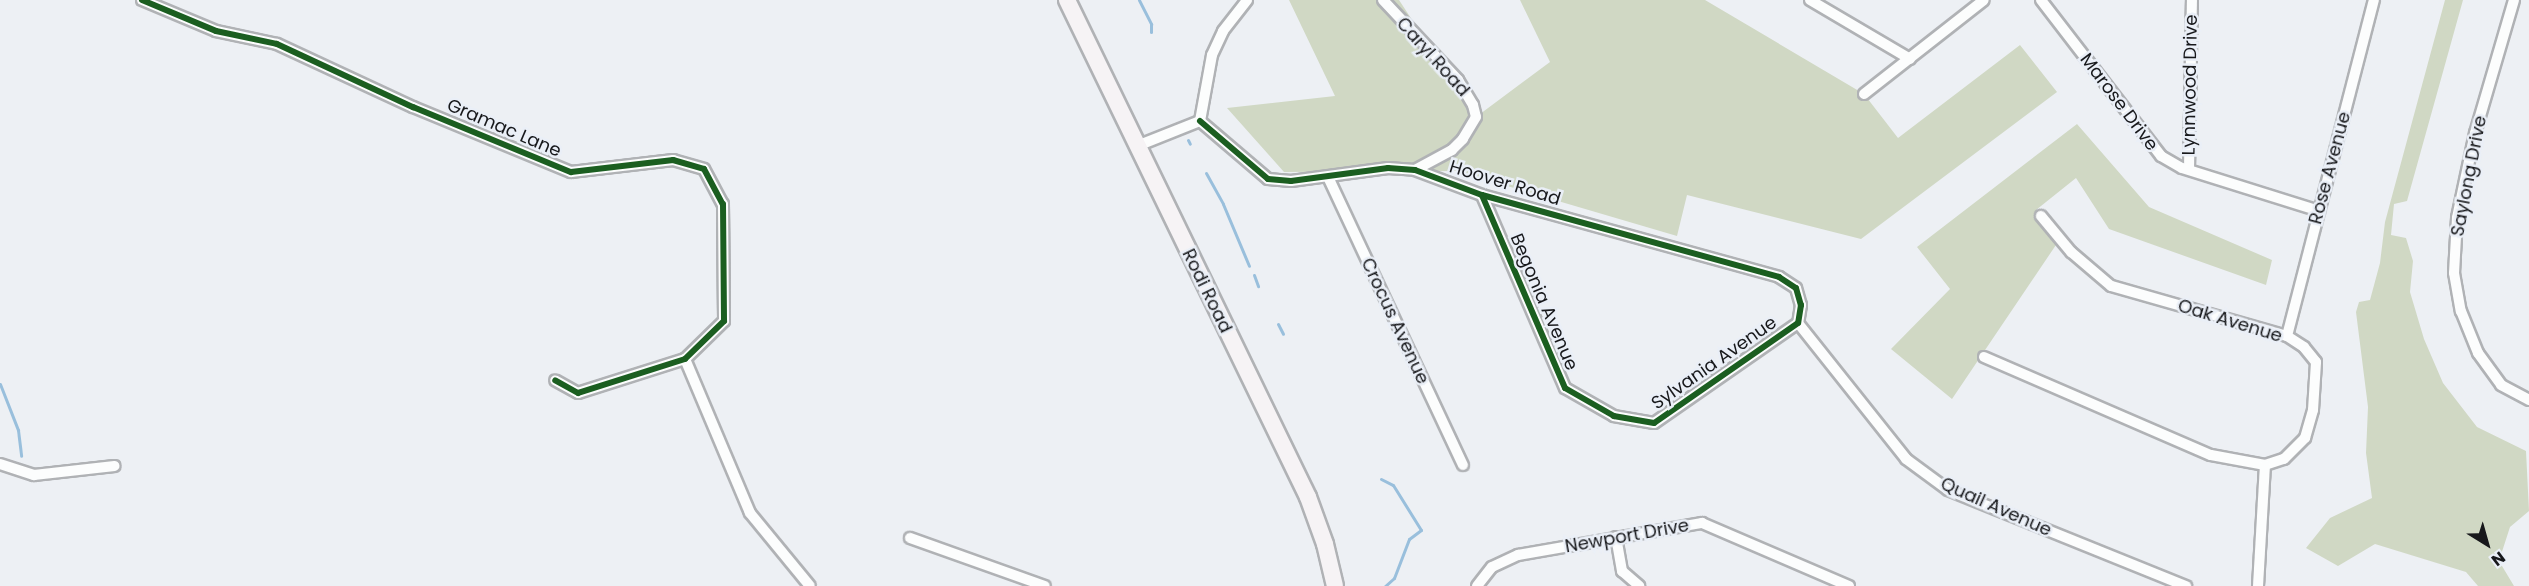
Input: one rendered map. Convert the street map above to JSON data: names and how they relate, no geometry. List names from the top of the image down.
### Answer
{
  "streets": {
    "main road": ["Rodi Road"],
    "street": [
      "Caryl Road",
      "Lynnwood Drive",
      "Marose Drive",
      "Gramac Lane",
      "Rose Avenue",
      "Saylong Drive",
      "Hoover Road",
      "Begonia Avenue",
      "Crocus Avenue",
      "Oak Avenue",
      "Sylvania Avenue",
      "Quail Avenue",
      "Newport Drive"
    ]
  },
  "crossings": [
    ["Caryl Road", "Hoover Road"],
    ["Lynnwood Drive", "Marose Drive"],
    ["Marose Drive", "Rose Avenue"],
    ["Rose Avenue", "Oak Avenue"],
    ["Hoover Road", "Begonia Avenue"],
    ["Hoover Road", "Crocus Avenue"],
    ["Hoover Road", "Sylvania Avenue"],
    ["Begonia Avenue", "Sylvania Avenue"],
    ["Sylvania Avenue", "Quail Avenue"]
  ],
  "north": "bottom right"
}
